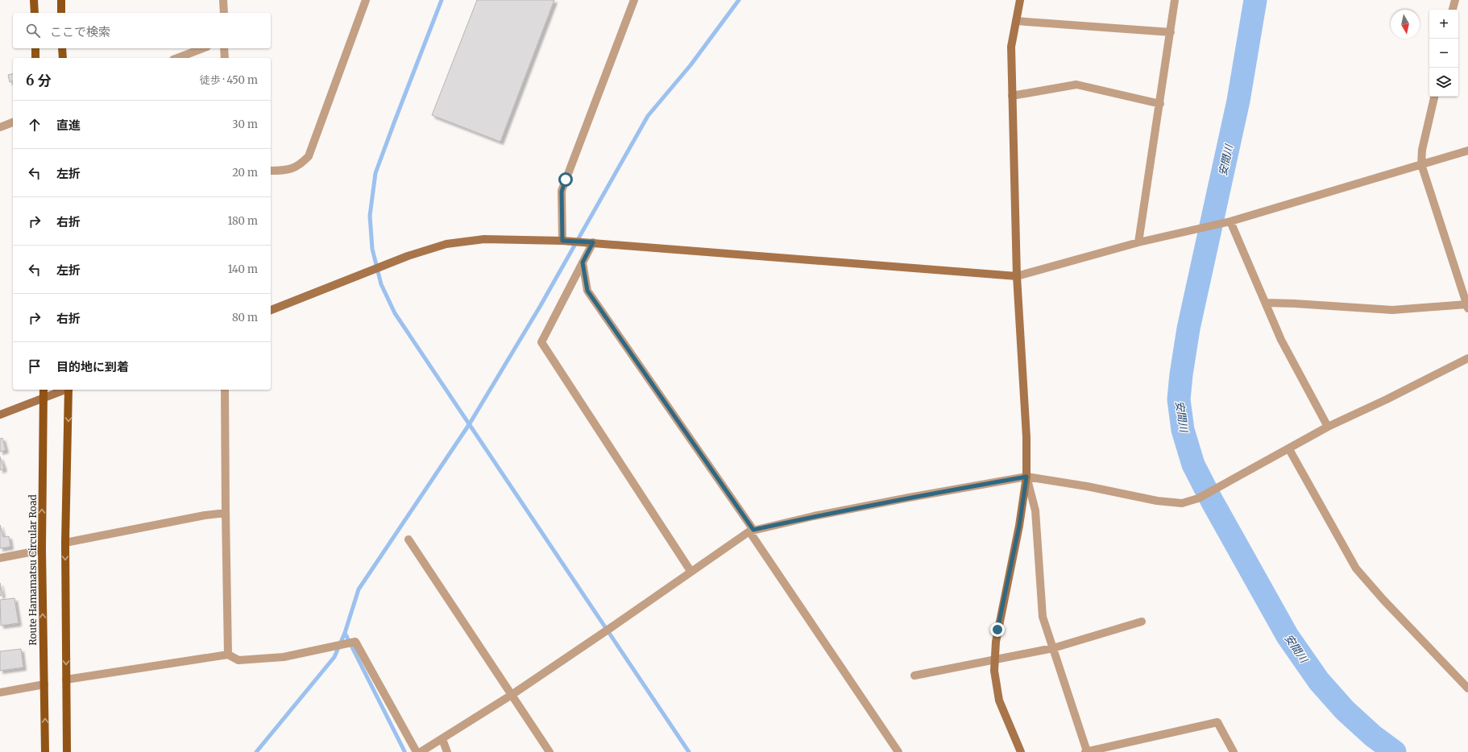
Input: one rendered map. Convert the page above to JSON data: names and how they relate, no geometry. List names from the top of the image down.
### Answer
{
  "streets": {
    "main road": ["Route Hamamatsu Circular Road"]
  },
  "water": ["安間川"],
  "north": "bottom",
  "page": {
    "map_buttons": ["+", "−"],
    "search": "ここで検索",
    "heading": ["6 分", "徒歩 · 450 m"],
    "list": [
      ["直進", "30 m"],
      ["左折", "20 m"],
      ["右折", "180 m"],
      ["左折", "140 m"],
      ["右折", "80 m"],
      "目的地に到着"
    ]
  }
}
